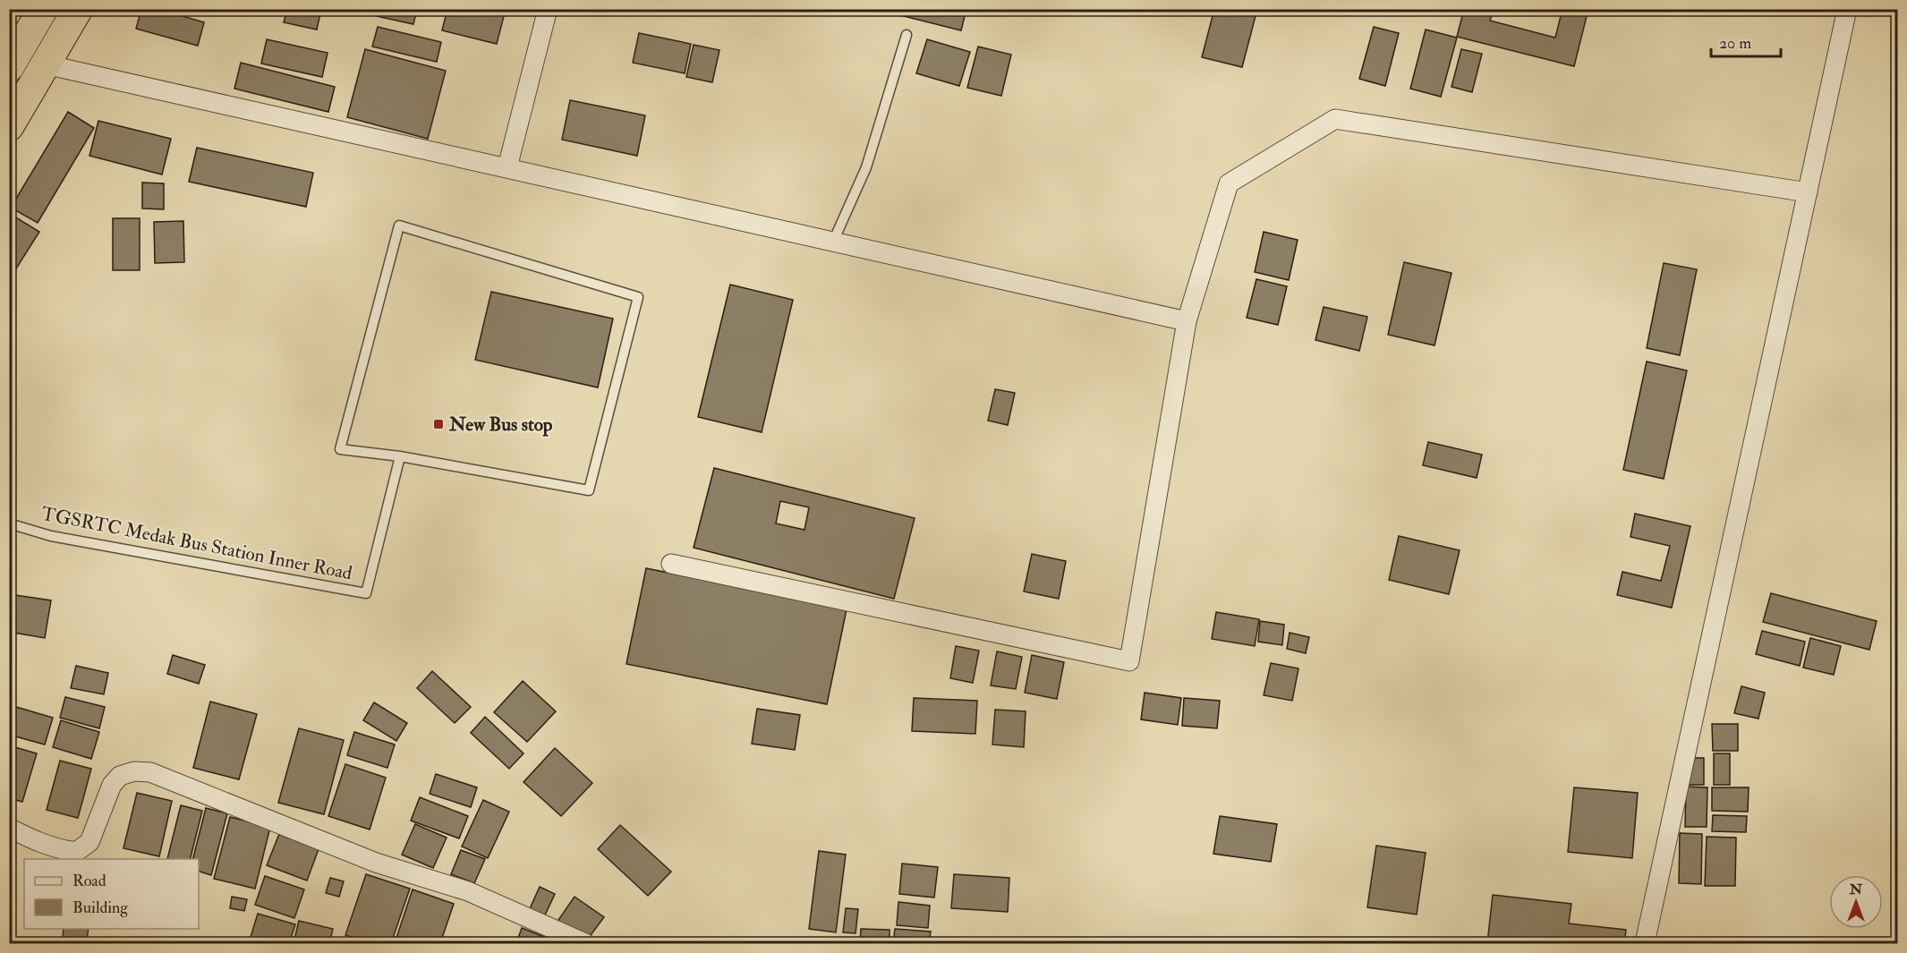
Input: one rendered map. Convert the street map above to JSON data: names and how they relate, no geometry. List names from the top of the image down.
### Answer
{
  "streets": {
    "lane": ["TGSRTC Medak Bus Station Inner Road"]
  },
  "places": {
    "transit": ["New Bus stop"]
  },
  "legend": ["Road", "Building"],
  "scale_bar": "20 m",
  "north": "top"
}
